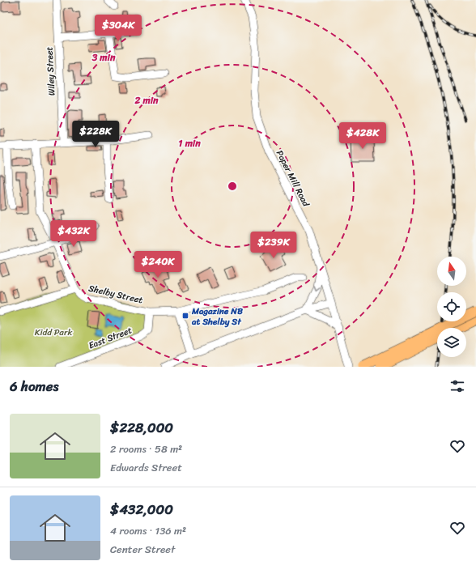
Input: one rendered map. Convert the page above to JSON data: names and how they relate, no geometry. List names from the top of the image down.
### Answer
{
  "streets": {
    "street": [
      "Wiley Street",
      "Paper Mill Road",
      "Shelby Street",
      "East Street"
    ]
  },
  "crossings": [
    ["Shelby Street", "East Street"]
  ],
  "parks": ["Kidd Park"],
  "places": {
    "transit": ["Magazine NB at Shelby St"]
  },
  "north": "top",
  "page": {
    "price": [
      "$304K",
      "$228K",
      "$428K",
      "$432K",
      "$239K",
      "$240K"
    ],
    "heading": "6 homes",
    "list": [
      {
        "name": "$228,000",
        "note": "2 rooms · 58 m² · Edwards Street"
      },
      {
        "name": "$432,000",
        "note": "4 rooms · 136 m² · Center Street"
      }
    ]
  },
  "rings": ["3 min", "2 min", "1 min"]
}
